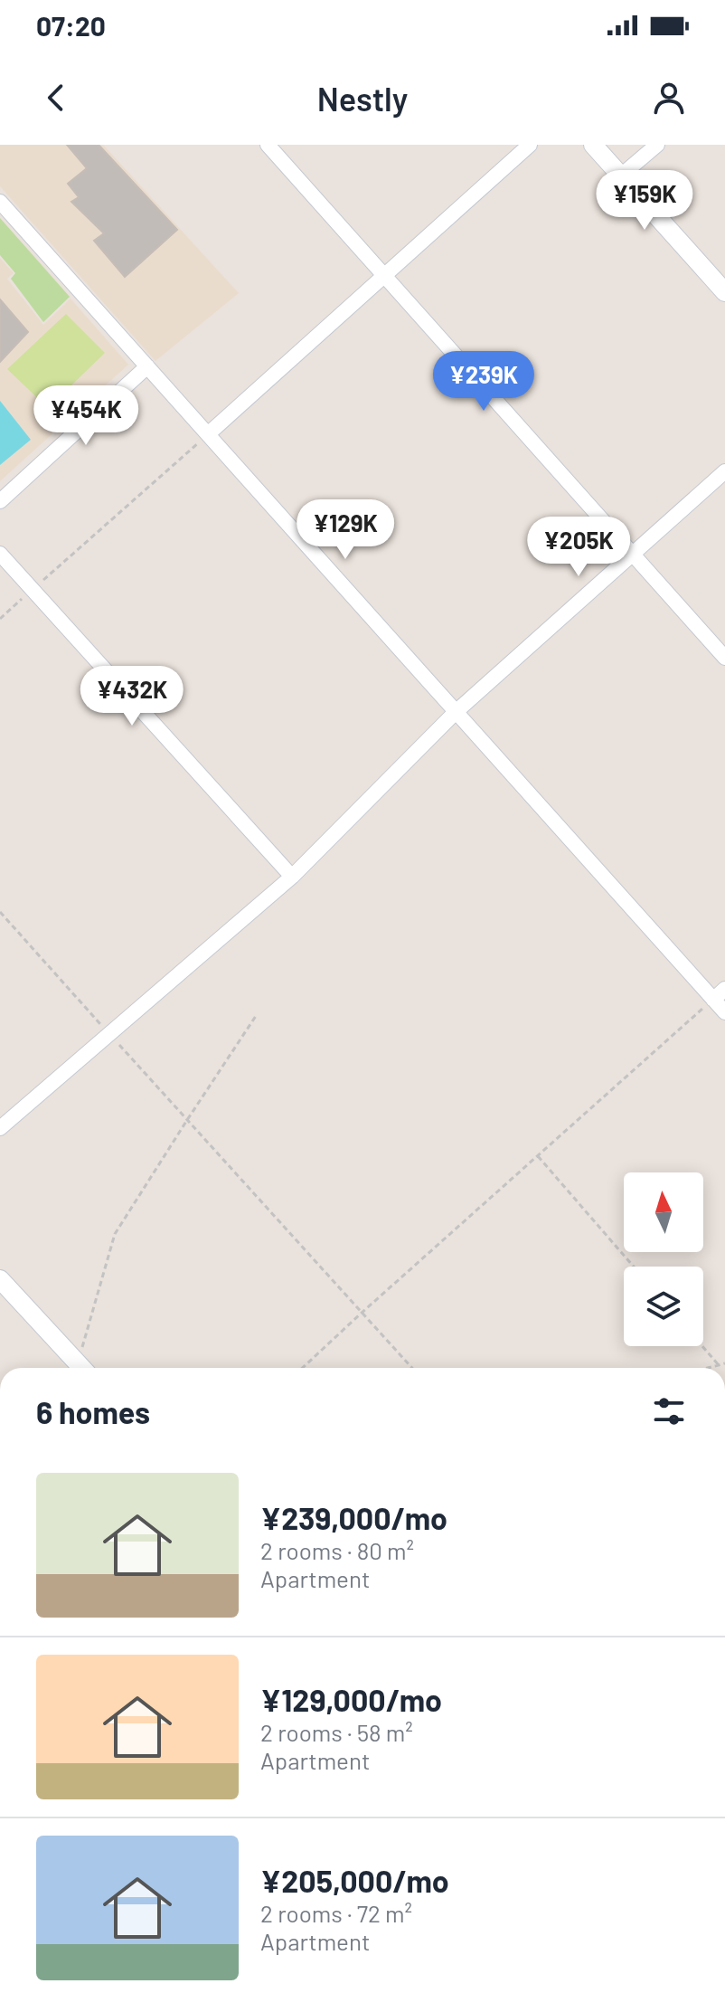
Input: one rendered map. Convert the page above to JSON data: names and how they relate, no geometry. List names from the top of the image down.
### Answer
{
  "north": "top",
  "page": {
    "status": "07:20",
    "header": "Nestly",
    "price": [
      "¥159K",
      "¥239K",
      "¥454K",
      "¥129K",
      "¥205K",
      "¥432K"
    ],
    "heading": "6 homes",
    "list": [
      {
        "name": "¥239,000/mo",
        "note": "2 rooms · 80 m² · Apartment"
      },
      {
        "name": "¥129,000/mo",
        "note": "2 rooms · 58 m² · Apartment"
      },
      {
        "name": "¥205,000/mo",
        "note": "2 rooms · 72 m² · Apartment"
      }
    ]
  }
}
